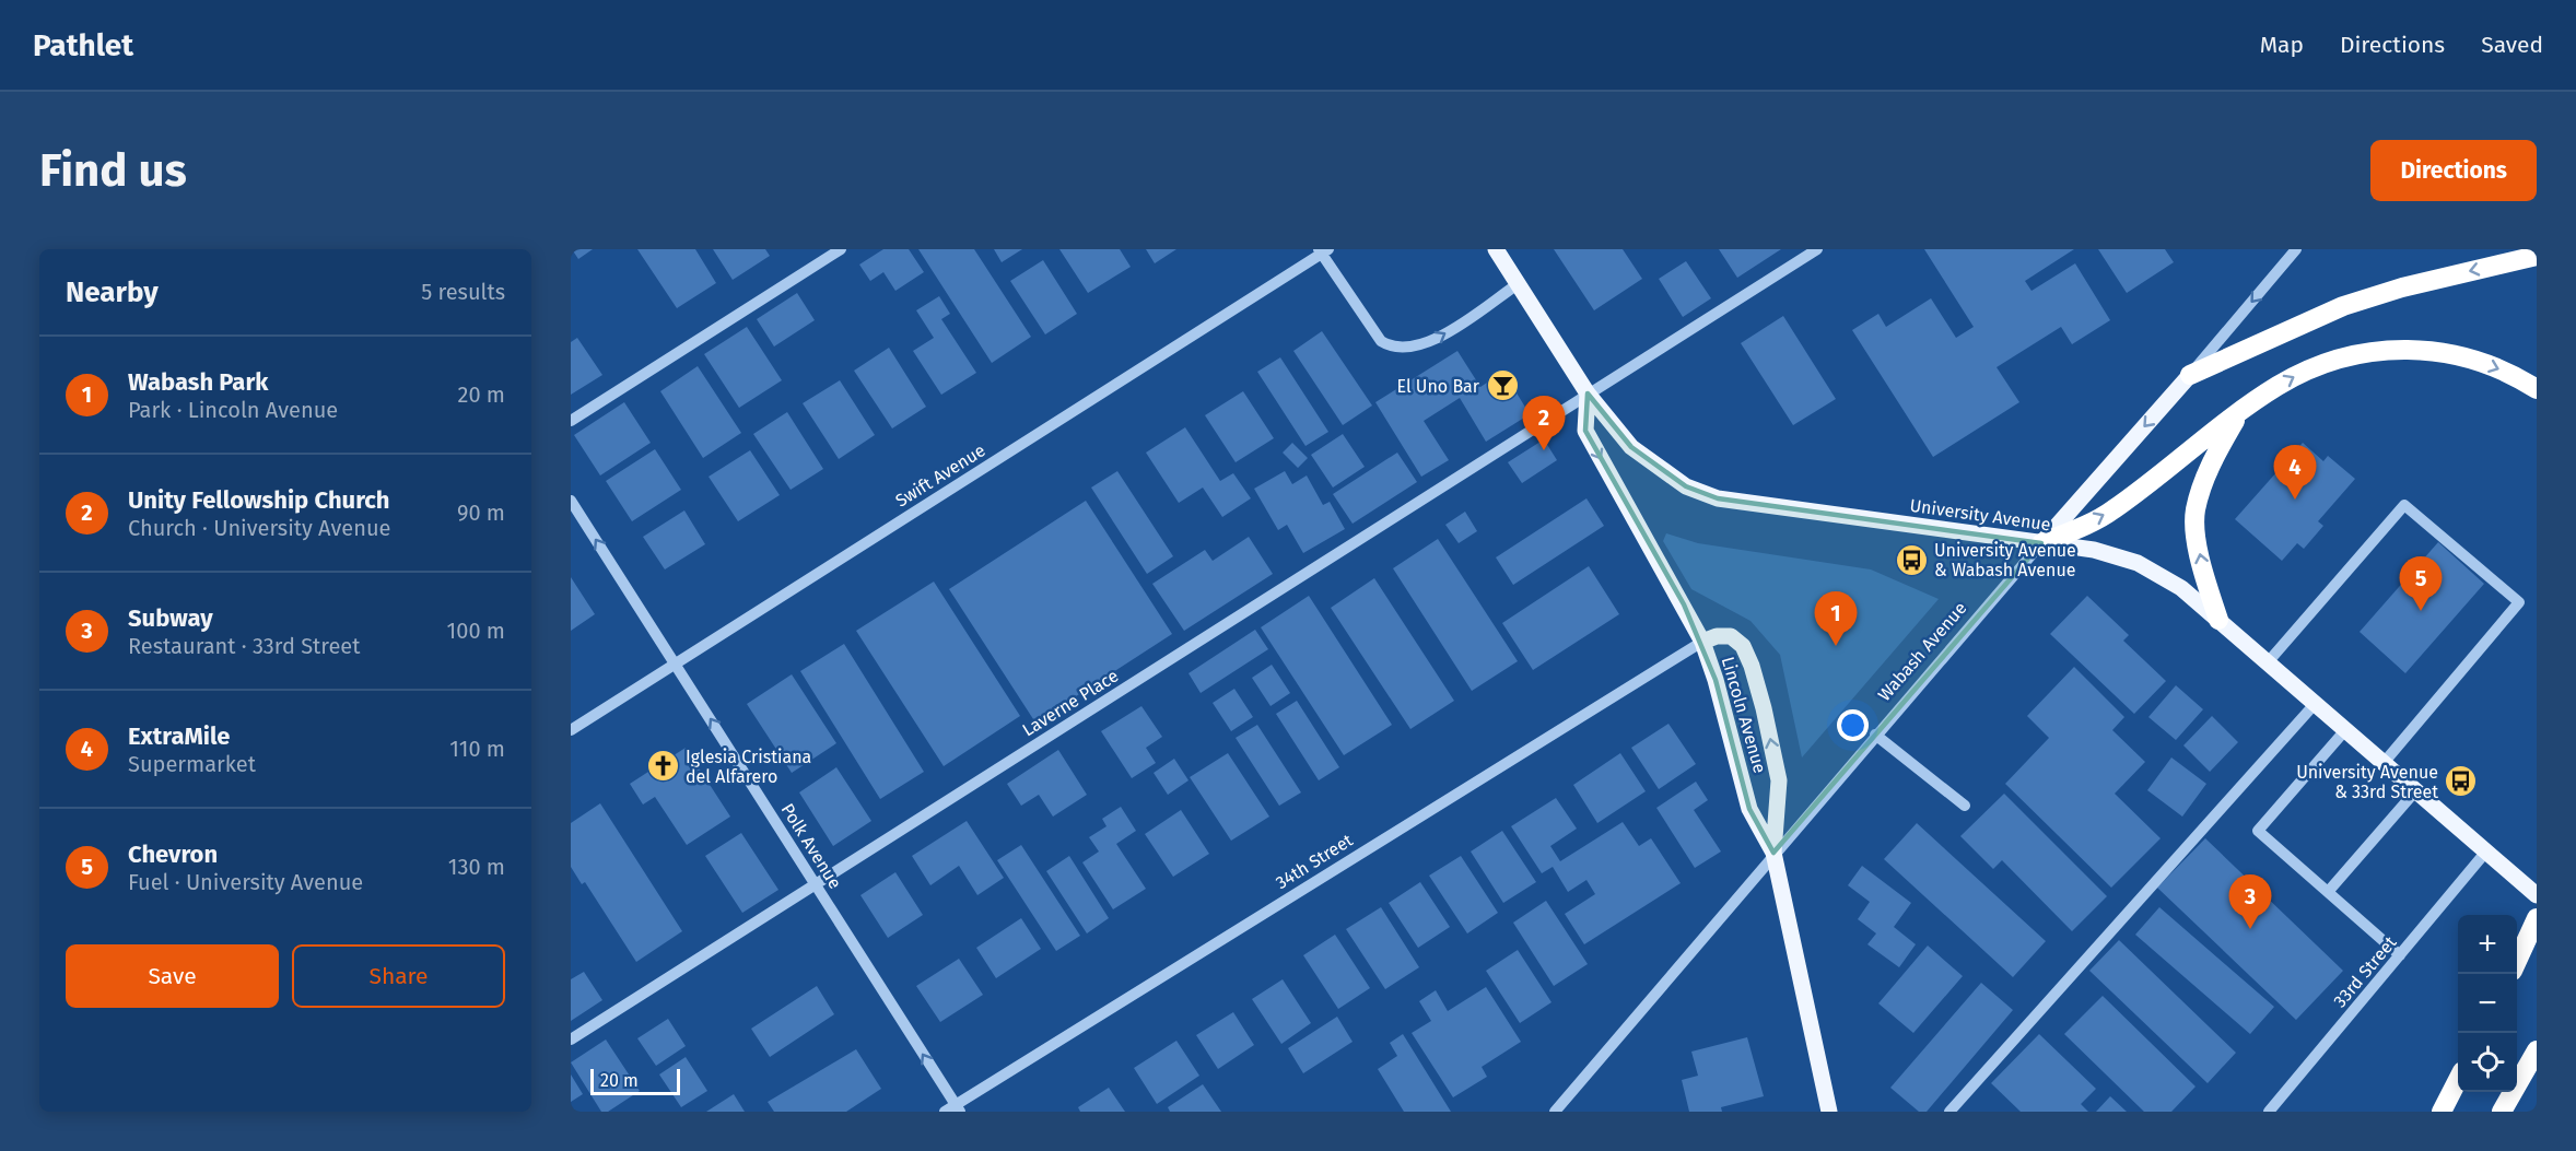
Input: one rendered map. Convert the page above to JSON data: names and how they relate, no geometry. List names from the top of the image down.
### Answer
{
  "streets": {
    "main road": ["University Avenue", "Wabash Avenue", "Lincoln Avenue"],
    "street": [
      "Swift Avenue",
      "Laverne Place",
      "Polk Avenue",
      "34th Street",
      "33rd Street"
    ]
  },
  "crossings": [
    ["Swift Avenue", "Polk Avenue"],
    ["University Avenue", "Wabash Avenue"],
    ["University Avenue", "Laverne Place"],
    ["University Avenue", "33rd Street"],
    ["Wabash Avenue", "Lincoln Avenue"],
    ["Laverne Place", "Polk Avenue"],
    ["Lincoln Avenue", "34th Street"],
    ["Polk Avenue", "34th Street"]
  ],
  "one_way": ["Polk Avenue"],
  "places": {
    "bar": ["El Uno Bar"],
    "bus stop": ["University Avenue & Wabash Avenue", "University Avenue & 33rd Street"],
    "church": ["Iglesia Cristiana del Alfarero"]
  },
  "scale_bar": "20 m",
  "page": {
    "header": "Pathlet",
    "nav": ["Map", "Directions", "Saved"],
    "buttons": [
      "Directions",
      ["Save", "Share"]
    ],
    "title": "Find us",
    "heading": ["Nearby", "5 results"],
    "list": [
      {
        "mark": "1",
        "name": "Wabash Park",
        "note": "Park · Lincoln Avenue",
        "value": "20 m"
      },
      {
        "mark": "2",
        "name": "Unity Fellowship Church",
        "note": "Church · University Avenue",
        "value": "90 m"
      },
      {
        "mark": "3",
        "name": "Subway",
        "note": "Restaurant · 33rd Street",
        "value": "100 m"
      },
      {
        "mark": "4",
        "name": "ExtraMile",
        "note": "Supermarket",
        "value": "110 m"
      },
      {
        "mark": "5",
        "name": "Chevron",
        "note": "Fuel · University Avenue",
        "value": "130 m"
      }
    ],
    "pins": [
      "2",
      "4",
      "5",
      "1",
      "3"
    ],
    "map_buttons": ["+", "−"],
    "scale": "20 m"
  }
}
